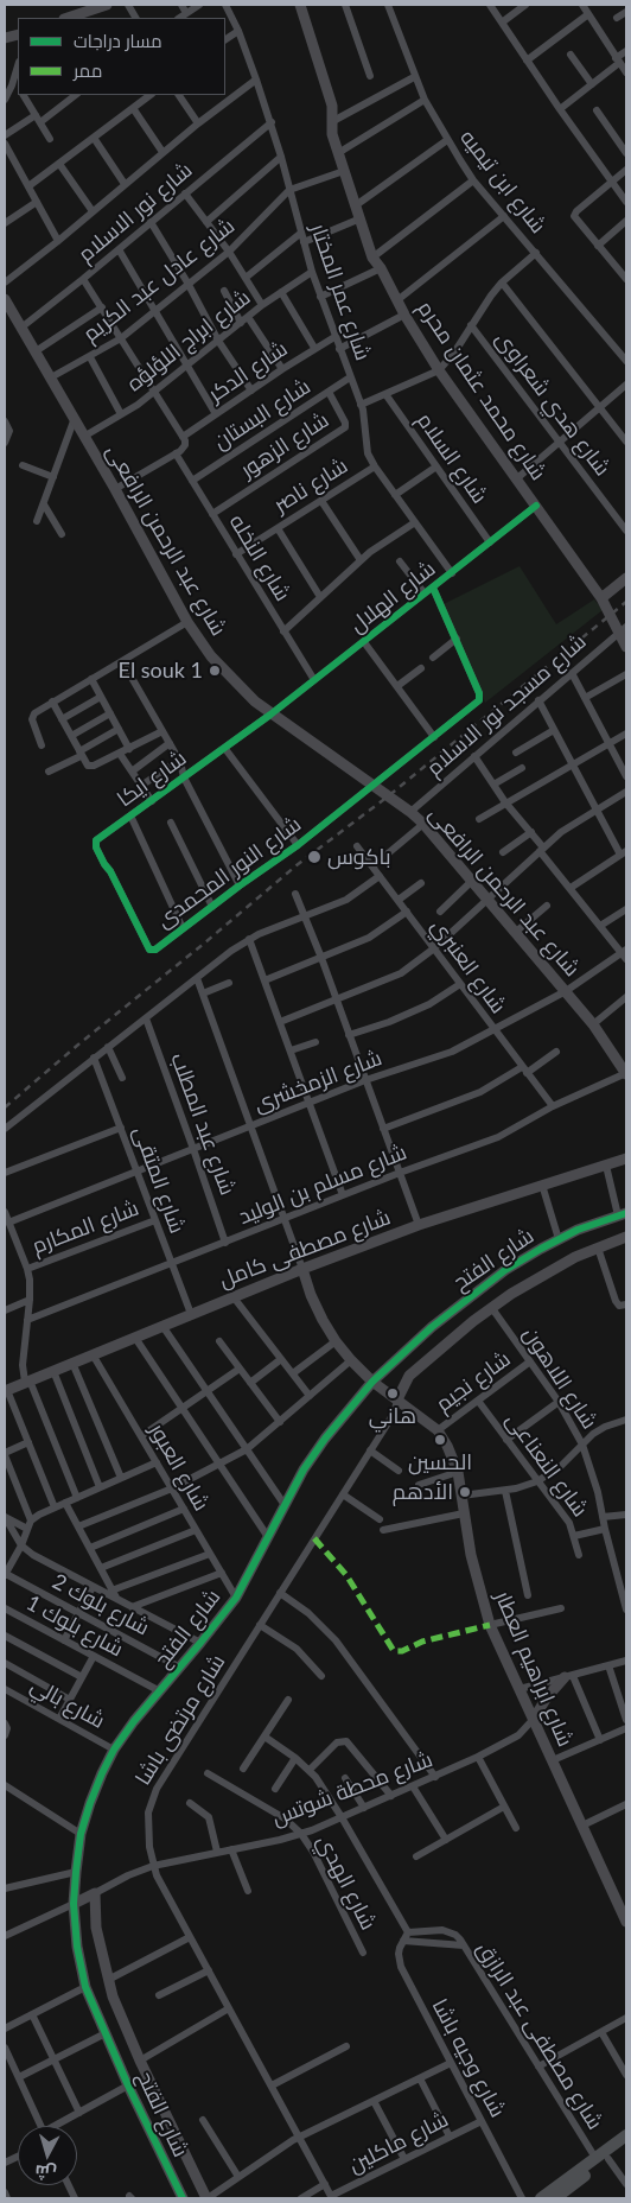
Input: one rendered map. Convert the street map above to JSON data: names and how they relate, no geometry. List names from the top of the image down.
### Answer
{
  "streets": {
    "street": [
      "شارع ابن تيميه",
      "شارع نور الاسلام",
      "شارع عادل عبد الكريم",
      "شارع عمر المختار",
      "شارع ابراج اللؤلؤه",
      "شارع الدكر",
      "شارع محمد عثمان محرم",
      "شارع هدي شعراوى",
      "شارع البستان",
      "شارع الزهور",
      "شارع السلام",
      "شارع ناصر",
      "شارع عبد الرحمن الرافعى",
      "شارع النخله",
      "شارع الهلال",
      "شارع مسجد نور الاسلام",
      "شارع ايكا",
      "شارع النور المحمدى",
      "شارع العنبري",
      "شارع الزمخشرى",
      "شارع عبد المطلب",
      "شارع المتقى",
      "شارع مسلم بن الوليد",
      "شارع المكارم",
      "شارع مصطفى كامل",
      "شارع الفتح",
      "شارع اللاهون",
      "شارع نجيم",
      "شارع النعناعى",
      "شارع العبور",
      "شارع بلوك 2",
      "شارع بلوك 1",
      "شارع ابراهيم العطار",
      "شارع بالي",
      "شارع مرتضى باشا",
      "شارع محطة شوتس",
      "شارع الهدي",
      "شارع مصطفى عبد الرازق",
      "شارع وجيه باشا",
      "شارع ماكلين"
    ]
  },
  "crossings": [
    ["شارع نور الاسلام", "شارع عمر المختار"],
    ["شارع نور الاسلام", "شارع عبد الرحمن الرافعى"],
    ["شارع عادل عبد الكريم", "شارع عمر المختار"],
    ["شارع عادل عبد الكريم", "شارع محمد عثمان محرم"],
    ["شارع عادل عبد الكريم", "شارع عبد الرحمن الرافعى"],
    ["شارع عمر المختار", "شارع ابراج اللؤلؤه"],
    ["شارع عمر المختار", "شارع الدكر"],
    ["شارع عمر المختار", "شارع البستان"],
    ["شارع عمر المختار", "شارع ناصر"],
    ["شارع عمر المختار", "شارع الهلال"],
    ["شارع ابراج اللؤلؤه", "شارع عبد الرحمن الرافعى"],
    ["شارع محمد عثمان محرم", "شارع الهلال"],
    ["شارع محمد عثمان محرم", "شارع مسجد نور الاسلام"],
    ["شارع البستان", "شارع الزهور"],
    ["شارع البستان", "شارع النخله"],
    ["شارع الزهور", "شارع النخله"],
    ["شارع السلام", "شارع الهلال"],
    ["شارع ناصر", "شارع النخله"],
    ["شارع عبد الرحمن الرافعى", "شارع الهلال"],
    ["شارع عبد الرحمن الرافعى", "شارع مسجد نور الاسلام"],
    ["شارع عبد الرحمن الرافعى", "شارع ايكا"],
    ["شارع عبد الرحمن الرافعى", "شارع النور المحمدى"],
    ["شارع عبد الرحمن الرافعى", "شارع الزمخشرى"],
    ["شارع عبد الرحمن الرافعى", "شارع مسلم بن الوليد"],
    ["شارع النخله", "شارع الهلال"],
    ["شارع الهلال", "شارع ايكا"],
    ["شارع ايكا", "شارع النور المحمدى"],
    ["شارع العنبري", "شارع الزمخشرى"],
    ["شارع العنبري", "شارع مسلم بن الوليد"],
    ["شارع الزمخشرى", "شارع عبد المطلب"],
    ["شارع الزمخشرى", "شارع المتقى"],
    ["شارع عبد المطلب", "شارع مسلم بن الوليد"],
    ["شارع المتقى", "شارع مسلم بن الوليد"],
    ["شارع المتقى", "شارع المكارم"],
    ["شارع المتقى", "شارع مصطفى كامل"],
    ["شارع مصطفى كامل", "شارع العبور"],
    ["شارع مصطفى كامل", "شارع ابراهيم العطار"],
    ["شارع الفتح", "شارع اللاهون"],
    ["شارع الفتح", "شارع العبور"],
    ["شارع الفتح", "شارع بلوك 2"],
    ["شارع الفتح", "شارع بلوك 1"],
    ["شارع الفتح", "شارع ابراهيم العطار"],
    ["شارع الفتح", "شارع بالي"],
    ["شارع الفتح", "شارع مرتضى باشا"],
    ["شارع الفتح", "شارع محطة شوتس"],
    ["شارع اللاهون", "شارع نجيم"],
    ["شارع نجيم", "شارع النعناعى"],
    ["شارع نجيم", "شارع ابراهيم العطار"],
    ["شارع ابراهيم العطار", "شارع مرتضى باشا"],
    ["شارع ابراهيم العطار", "شارع محطة شوتس"],
    ["شارع مرتضى باشا", "شارع محطة شوتس"],
    ["شارع مرتضى باشا", "شارع ماكلين"],
    ["شارع محطة شوتس", "شارع الهدي"],
    ["شارع مصطفى عبد الرازق", "شارع وجيه باشا"],
    ["شارع وجيه باشا", "شارع ماكلين"]
  ],
  "places": [
    "El souk 1",
    "باكوس",
    "هاني",
    "الحسين",
    "الأدهم"
  ],
  "legend": ["مسار دراجات", "ممر"],
  "north": "bottom"
}
